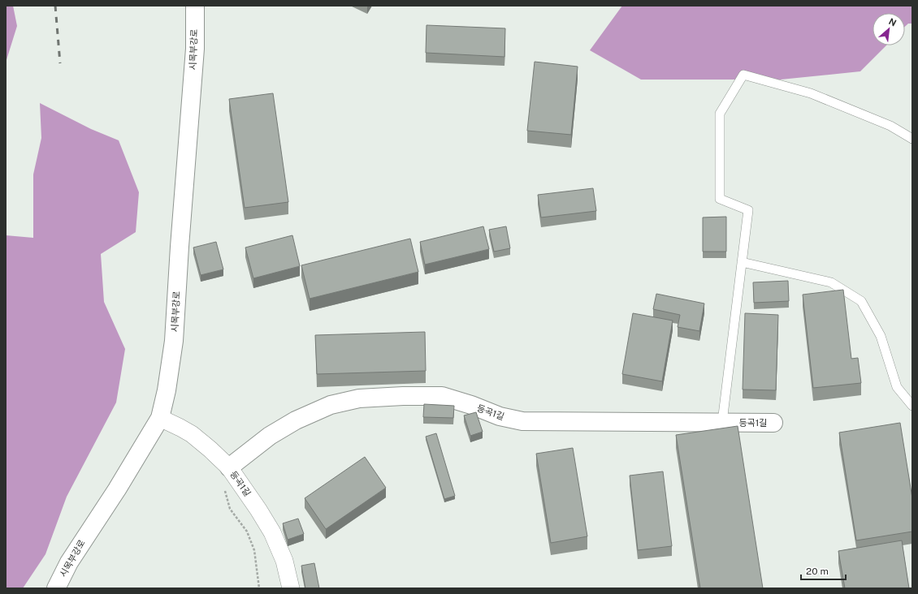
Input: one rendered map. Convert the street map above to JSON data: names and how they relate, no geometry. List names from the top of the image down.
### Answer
{
  "streets": {
    "main road": ["시목부강로", "등곡1길"]
  },
  "crossings": [
    ["시목부강로", "등곡1길"]
  ],
  "scale_bar": "20 m",
  "north": "top right"
}
